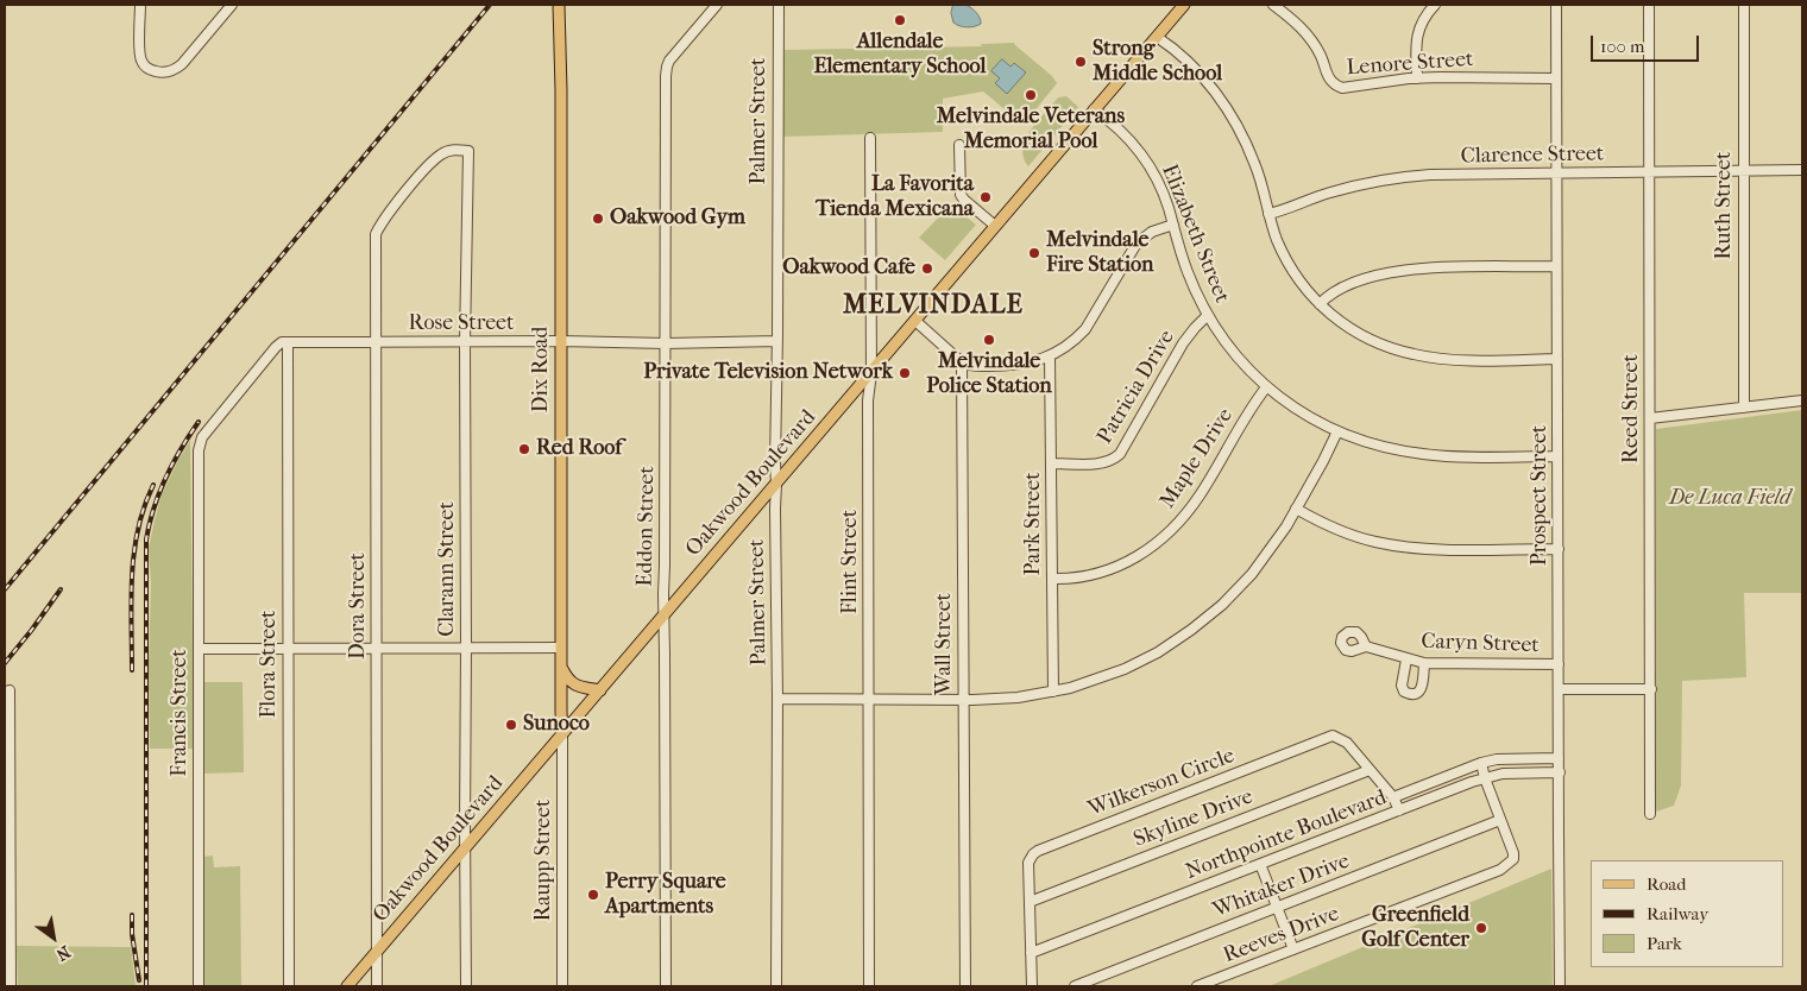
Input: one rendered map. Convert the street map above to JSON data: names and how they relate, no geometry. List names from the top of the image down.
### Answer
{
  "streets": {
    "main road": ["Dix Road", "Oakwood Boulevard"],
    "street": [
      "Lenore Street",
      "Palmer Street",
      "Clarence Street",
      "Ruth Street",
      "Elizabeth Street",
      "Rose Street",
      "Patricia Drive",
      "Reed Street",
      "Maple Drive",
      "Prospect Street",
      "Park Street",
      "Eddon Street",
      "Flint Street",
      "Clarann Street",
      "Dora Street",
      "Wall Street",
      "Caryn Street",
      "Flora Street",
      "Francis Street",
      "Wilkerson Circle",
      "Skyline Drive",
      "Northpointe Boulevard",
      "Raupp Street",
      "Whitaker Drive",
      "Reeves Drive"
    ]
  },
  "crossings": [
    ["Lenore Street", "Prospect Street"],
    ["Palmer Street", "Rose Street"],
    ["Palmer Street", "Oakwood Boulevard"],
    ["Clarence Street", "Ruth Street"],
    ["Clarence Street", "Reed Street"],
    ["Clarence Street", "Prospect Street"],
    ["Elizabeth Street", "Patricia Drive"],
    ["Elizabeth Street", "Maple Drive"],
    ["Elizabeth Street", "Oakwood Boulevard"],
    ["Elizabeth Street", "Prospect Street"],
    ["Rose Street", "Dix Road"],
    ["Rose Street", "Eddon Street"],
    ["Rose Street", "Clarann Street"],
    ["Rose Street", "Dora Street"],
    ["Rose Street", "Flora Street"],
    ["Rose Street", "Francis Street"],
    ["Dix Road", "Oakwood Boulevard"],
    ["Dix Road", "Raupp Street"],
    ["Patricia Drive", "Park Street"],
    ["Maple Drive", "Park Street"],
    ["Oakwood Boulevard", "Eddon Street"],
    ["Oakwood Boulevard", "Flint Street"],
    ["Oakwood Boulevard", "Clarann Street"],
    ["Oakwood Boulevard", "Dora Street"],
    ["Oakwood Boulevard", "Raupp Street"],
    ["Prospect Street", "Caryn Street"],
    ["Prospect Street", "Northpointe Boulevard"],
    ["Clarann Street", "Dora Street"],
    ["Flora Street", "Francis Street"],
    ["Wilkerson Circle", "Skyline Drive"],
    ["Wilkerson Circle", "Northpointe Boulevard"],
    ["Northpointe Boulevard", "Reeves Drive"],
    ["Whitaker Drive", "Reeves Drive"]
  ],
  "districts": ["MELVINDALE"],
  "parks": ["De Luca Field"],
  "places": [
    "Allendale Elementary School",
    "Strong Middle School",
    "Melvindale Veterans Memorial Pool",
    "La Favorita Tienda Mexicana",
    "Oakwood Gym",
    "Melvindale Fire Station",
    "Oakwood Cafe",
    "Melvindale Police Station",
    "Private Television Network",
    "Red Roof",
    "Sunoco",
    "Perry Square Apartments",
    "Greenfield Golf Center"
  ],
  "legend": ["Road", "Railway", "Park"],
  "scale_bar": "100 m",
  "north": "bottom right"
}
